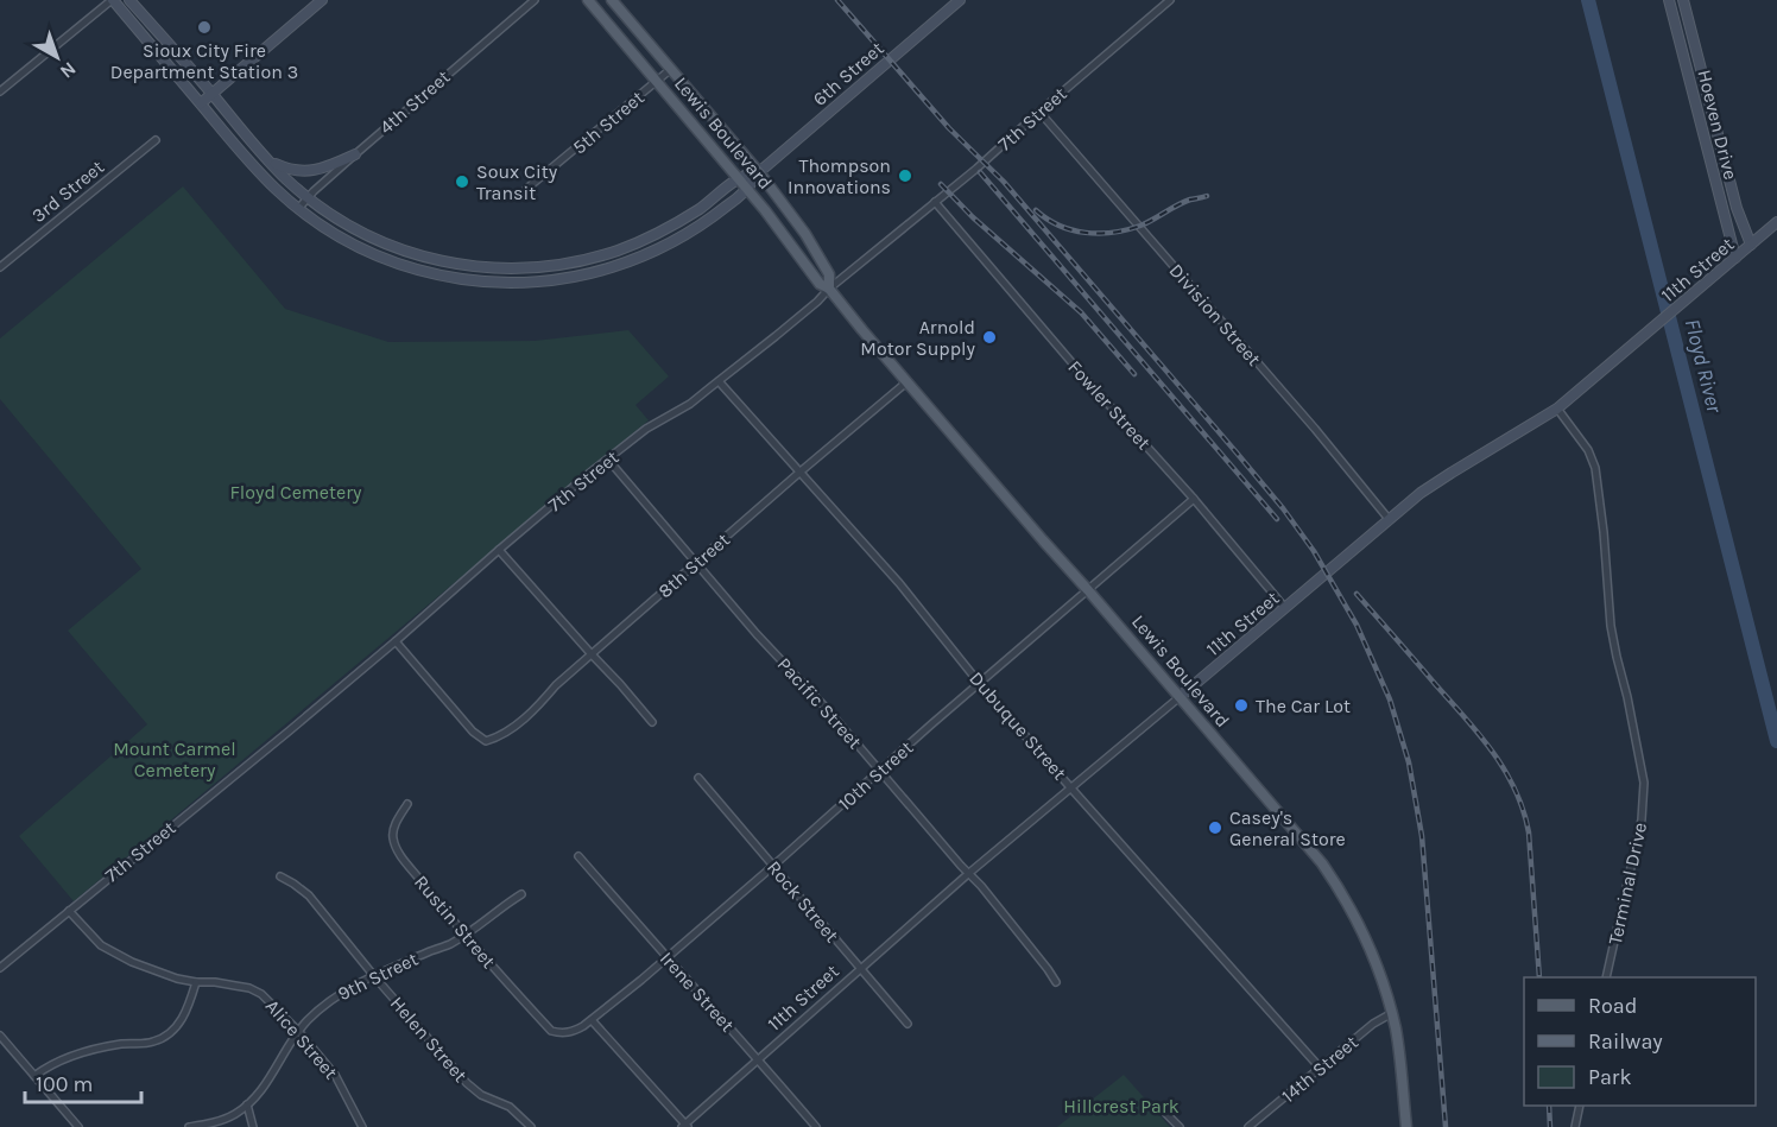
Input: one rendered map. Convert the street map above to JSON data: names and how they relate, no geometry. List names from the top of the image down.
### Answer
{
  "streets": {
    "main road": [
      "6th Street",
      "Hoeven Drive",
      "Lewis Boulevard",
      "11th Street"
    ],
    "street": [
      "4th Street",
      "7th Street",
      "5th Street",
      "3rd Street",
      "Division Street",
      "Fowler Street",
      "8th Street",
      "Pacific Street",
      "Dubuque Street",
      "10th Street",
      "Terminal Drive",
      "Rock Street",
      "Rustin Street",
      "9th Street",
      "Irene Street",
      "Alice Street",
      "Helen Street",
      "14th Street"
    ]
  },
  "crossings": [
    ["6th Street", "4th Street"],
    ["6th Street", "Lewis Boulevard"],
    ["7th Street", "Lewis Boulevard"],
    ["7th Street", "Division Street"],
    ["7th Street", "Fowler Street"],
    ["7th Street", "8th Street"],
    ["7th Street", "Pacific Street"],
    ["7th Street", "Dubuque Street"],
    ["7th Street", "Alice Street"],
    ["5th Street", "Lewis Boulevard"],
    ["Hoeven Drive", "11th Street"],
    ["Lewis Boulevard", "11th Street"],
    ["Lewis Boulevard", "8th Street"],
    ["Lewis Boulevard", "10th Street"],
    ["Lewis Boulevard", "14th Street"],
    ["11th Street", "Division Street"],
    ["11th Street", "Fowler Street"],
    ["11th Street", "Pacific Street"],
    ["11th Street", "Dubuque Street"],
    ["11th Street", "Terminal Drive"],
    ["11th Street", "Rock Street"],
    ["11th Street", "Irene Street"],
    ["Fowler Street", "10th Street"],
    ["8th Street", "Pacific Street"],
    ["8th Street", "Dubuque Street"],
    ["Pacific Street", "10th Street"],
    ["Dubuque Street", "10th Street"],
    ["Dubuque Street", "14th Street"],
    ["10th Street", "Rock Street"],
    ["10th Street", "Rustin Street"],
    ["10th Street", "Irene Street"],
    ["Rustin Street", "9th Street"],
    ["9th Street", "Alice Street"],
    ["9th Street", "Helen Street"]
  ],
  "water": ["Floyd River"],
  "parks": ["Floyd Cemetery", "Mount Carmel Cemetery", "Hillcrest Park"],
  "places": [
    "Sioux City Fire Department Station 3",
    "Thompson Innovations",
    "Soux City Transit",
    "Arnold Motor Supply",
    "The Car Lot",
    "Casey's General Store"
  ],
  "legend": ["Road", "Railway", "Park"],
  "scale_bar": "100 m",
  "north": "bottom right"
}
